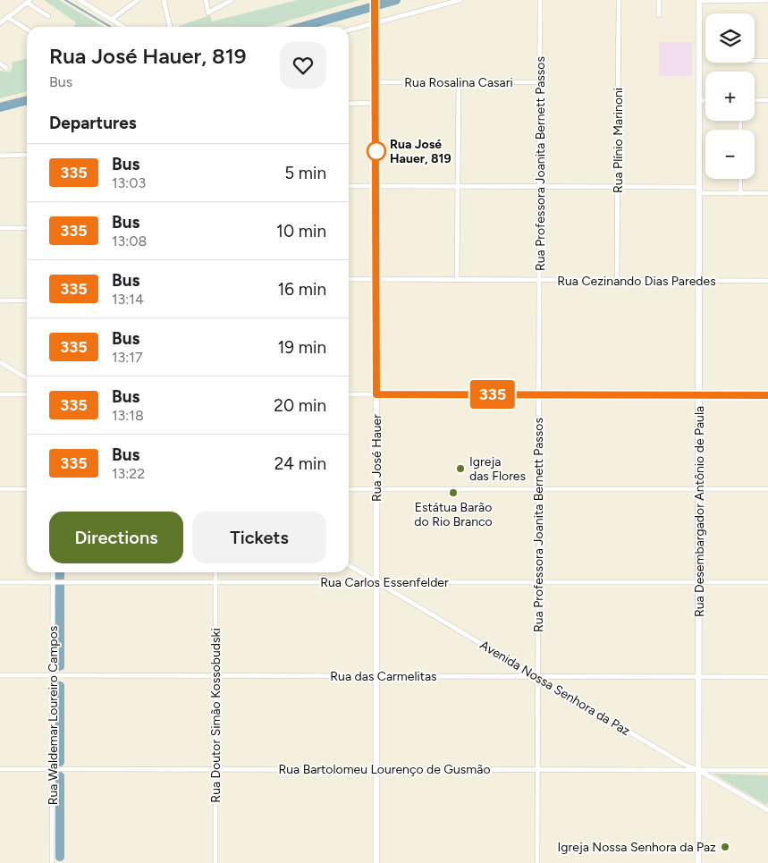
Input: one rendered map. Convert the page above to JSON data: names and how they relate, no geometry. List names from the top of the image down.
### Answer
{
  "streets": {
    "main road": ["Rua José Hauer", "Rua Desembargador Antônio de Paula"],
    "street": [
      "Rua Rosalina Casari",
      "Rua Plínio Marinoni",
      "Rua Professora Joanita Bernett Passos",
      "Rua Cezinando Dias Paredes",
      "Rua Carlos Essenfelder",
      "Rua das Carmelitas",
      "Avenida Nossa Senhora da Paz",
      "Rua Waldemar Loureiro Campos",
      "Rua Doutor Simão Kossobudski",
      "Rua Bartolomeu Lourenço de Gusmão"
    ]
  },
  "crossings": [
    ["Rua Rosalina Casari", "Rua Professora Joanita Bernett Passos"],
    ["Rua Rosalina Casari", "Rua José Hauer"],
    ["Rua Plínio Marinoni", "Rua Cezinando Dias Paredes"],
    ["Rua Professora Joanita Bernett Passos", "Rua Cezinando Dias Paredes"],
    ["Rua Professora Joanita Bernett Passos", "Rua Carlos Essenfelder"],
    ["Rua Professora Joanita Bernett Passos", "Rua das Carmelitas"],
    ["Rua Professora Joanita Bernett Passos", "Avenida Nossa Senhora da Paz"],
    ["Rua Professora Joanita Bernett Passos", "Rua Bartolomeu Lourenço de Gusmão"],
    ["Rua Cezinando Dias Paredes", "Rua José Hauer"],
    ["Rua Cezinando Dias Paredes", "Rua Desembargador Antônio de Paula"],
    ["Rua José Hauer", "Rua Carlos Essenfelder"],
    ["Rua José Hauer", "Rua das Carmelitas"],
    ["Rua José Hauer", "Avenida Nossa Senhora da Paz"],
    ["Rua José Hauer", "Rua Bartolomeu Lourenço de Gusmão"],
    ["Rua Desembargador Antônio de Paula", "Rua Carlos Essenfelder"],
    ["Rua Desembargador Antônio de Paula", "Rua das Carmelitas"],
    ["Rua Desembargador Antônio de Paula", "Avenida Nossa Senhora da Paz"],
    ["Rua Desembargador Antônio de Paula", "Rua Bartolomeu Lourenço de Gusmão"],
    ["Rua Carlos Essenfelder", "Avenida Nossa Senhora da Paz"],
    ["Rua Carlos Essenfelder", "Rua Waldemar Loureiro Campos"],
    ["Rua Carlos Essenfelder", "Rua Doutor Simão Kossobudski"],
    ["Rua das Carmelitas", "Avenida Nossa Senhora da Paz"],
    ["Rua das Carmelitas", "Rua Waldemar Loureiro Campos"],
    ["Rua das Carmelitas", "Rua Doutor Simão Kossobudski"],
    ["Avenida Nossa Senhora da Paz", "Rua Bartolomeu Lourenço de Gusmão"],
    ["Rua Waldemar Loureiro Campos", "Rua Bartolomeu Lourenço de Gusmão"],
    ["Rua Doutor Simão Kossobudski", "Rua Bartolomeu Lourenço de Gusmão"]
  ],
  "places": [
    "Rua José Hauer, 819",
    "Igreja das Flores",
    "Estátua Barão do Rio Branco",
    "Igreja Nossa Senhora da Paz"
  ],
  "lines": ["bus line 335"],
  "page": {
    "on_map": "335",
    "map_buttons": ["+", "−"],
    "heading": [
      ["Rua José Hauer, 819", "Bus"],
      "Departures"
    ],
    "list": [
      {
        "mark": "335",
        "name": "Bus",
        "note": "13:03",
        "value": "5 min"
      },
      {
        "mark": "335",
        "name": "Bus",
        "note": "13:08",
        "value": "10 min"
      },
      {
        "mark": "335",
        "name": "Bus",
        "note": "13:14",
        "value": "16 min"
      },
      {
        "mark": "335",
        "name": "Bus",
        "note": "13:17",
        "value": "19 min"
      },
      {
        "mark": "335",
        "name": "Bus",
        "note": "13:18",
        "value": "20 min"
      },
      {
        "mark": "335",
        "name": "Bus",
        "note": "13:22",
        "value": "24 min"
      }
    ],
    "buttons": ["Directions", "Tickets"]
  }
}
